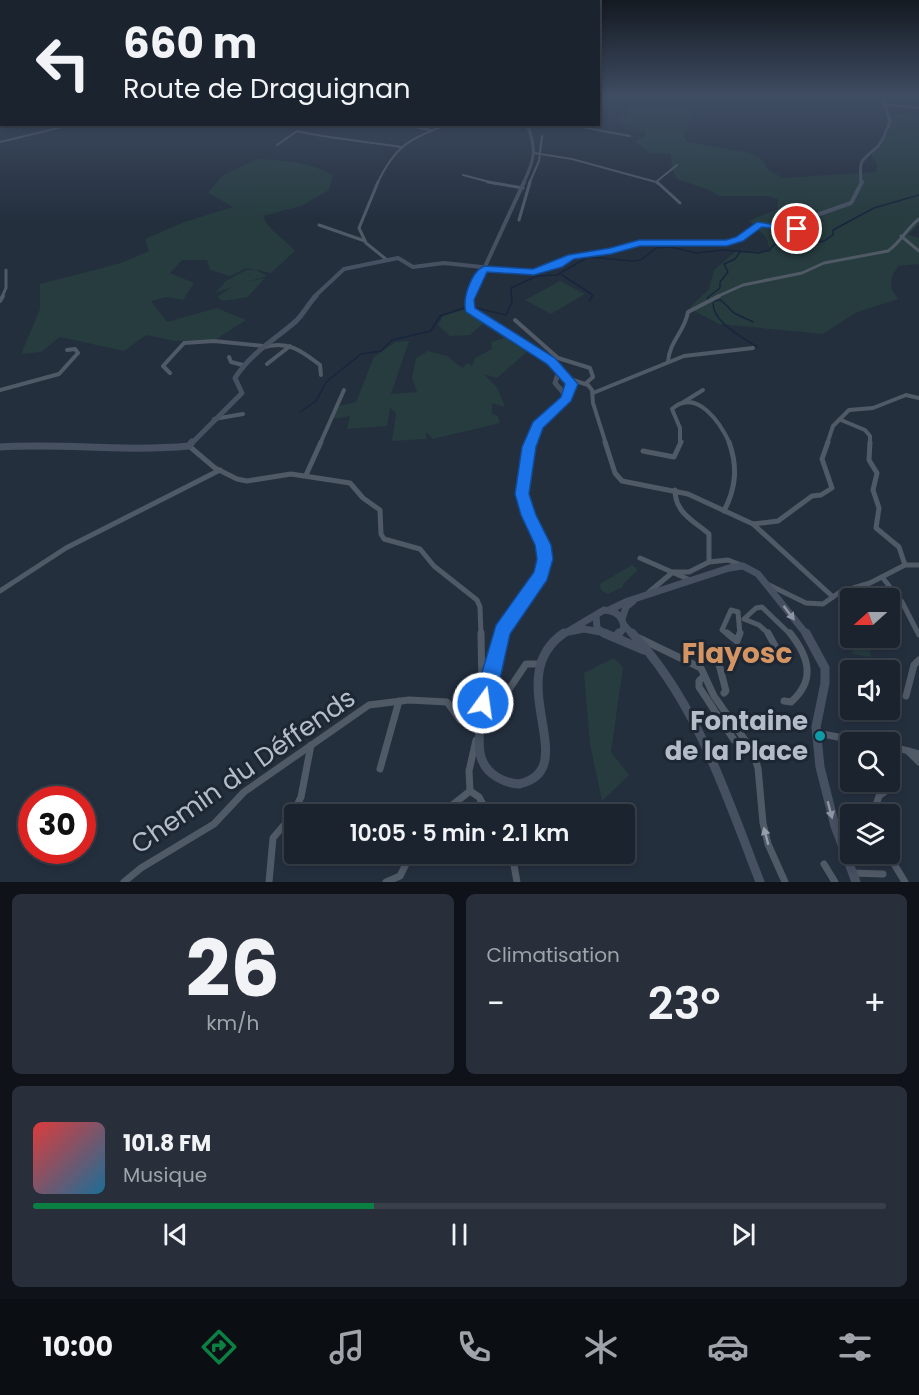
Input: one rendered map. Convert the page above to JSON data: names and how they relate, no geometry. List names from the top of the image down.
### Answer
{
  "streets": {
    "street": ["Chemin du Déffends"]
  },
  "districts": ["Flayosc"],
  "places": ["Fontaine de la Place"],
  "north": "left",
  "page": {
    "turn": ["660 m", "Route de Draguignan"],
    "limit": "30",
    "trip": "10:05 · 5 min · 2.1 km",
    "tile": [
      ["26", "km/h"],
      "Climatisation"
    ],
    "heat": ["−", "23°", "+"],
    "song": ["101.8 FM", "Musique"],
    "tabs": "10:00"
  }
}
